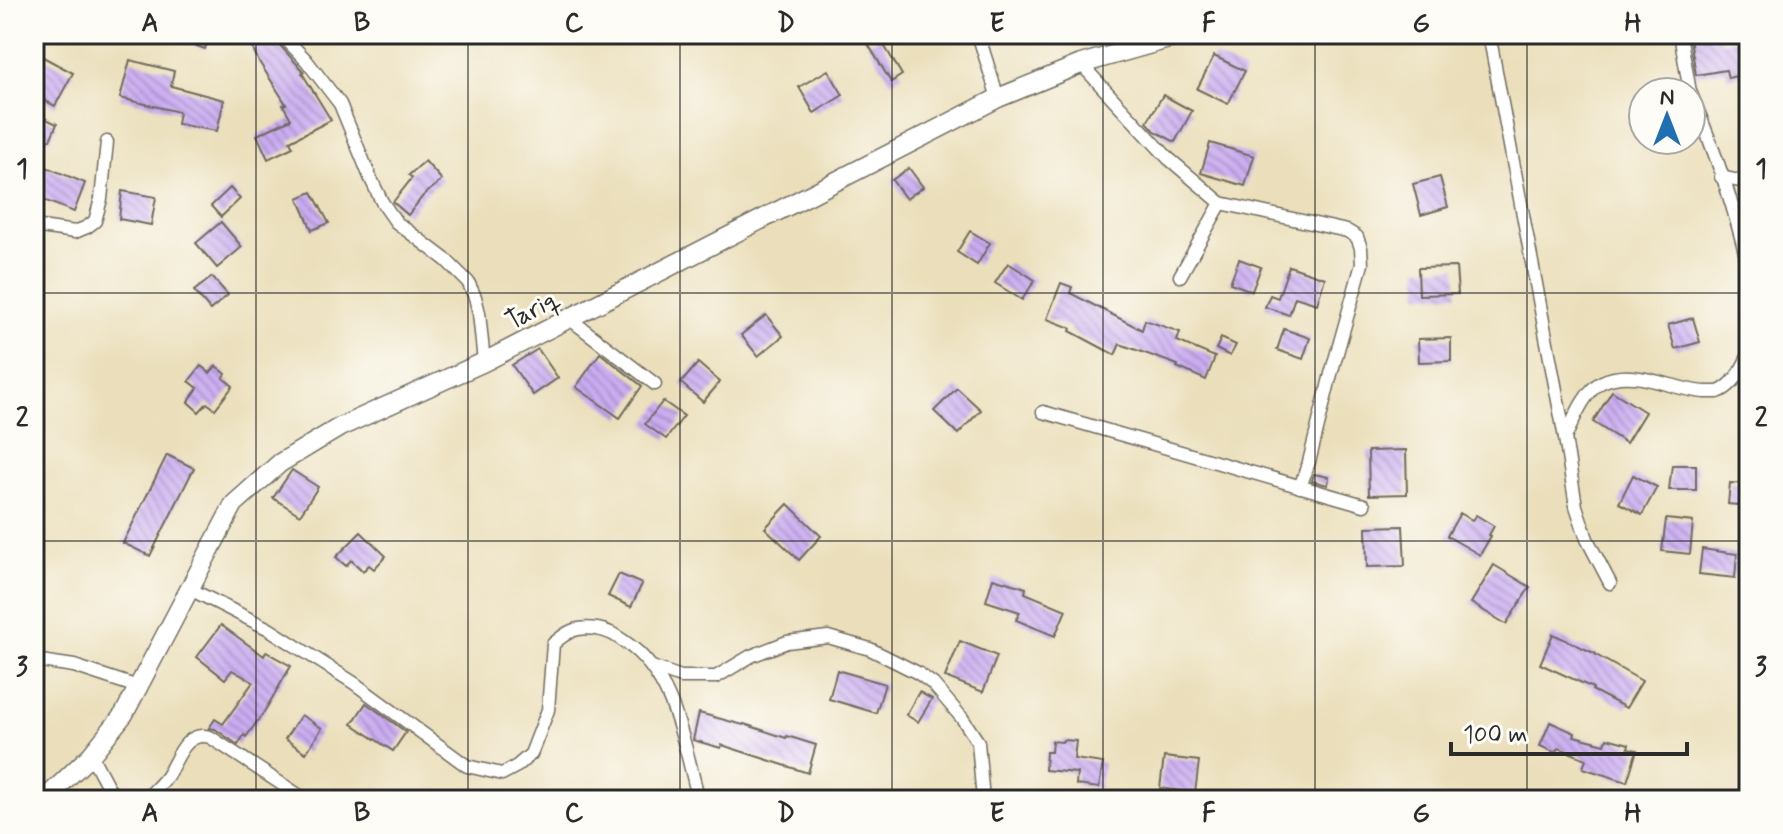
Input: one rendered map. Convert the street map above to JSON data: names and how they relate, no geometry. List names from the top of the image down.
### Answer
{
  "streets": {
    "main road": ["Tariq"]
  },
  "scale_bar": "100 m",
  "north": "top",
  "grid": {
    "columns": [
      "A",
      "B",
      "C",
      "D",
      "E",
      "F",
      "G",
      "H"
    ],
    "rows": ["1", "2", "3"]
  }
}
